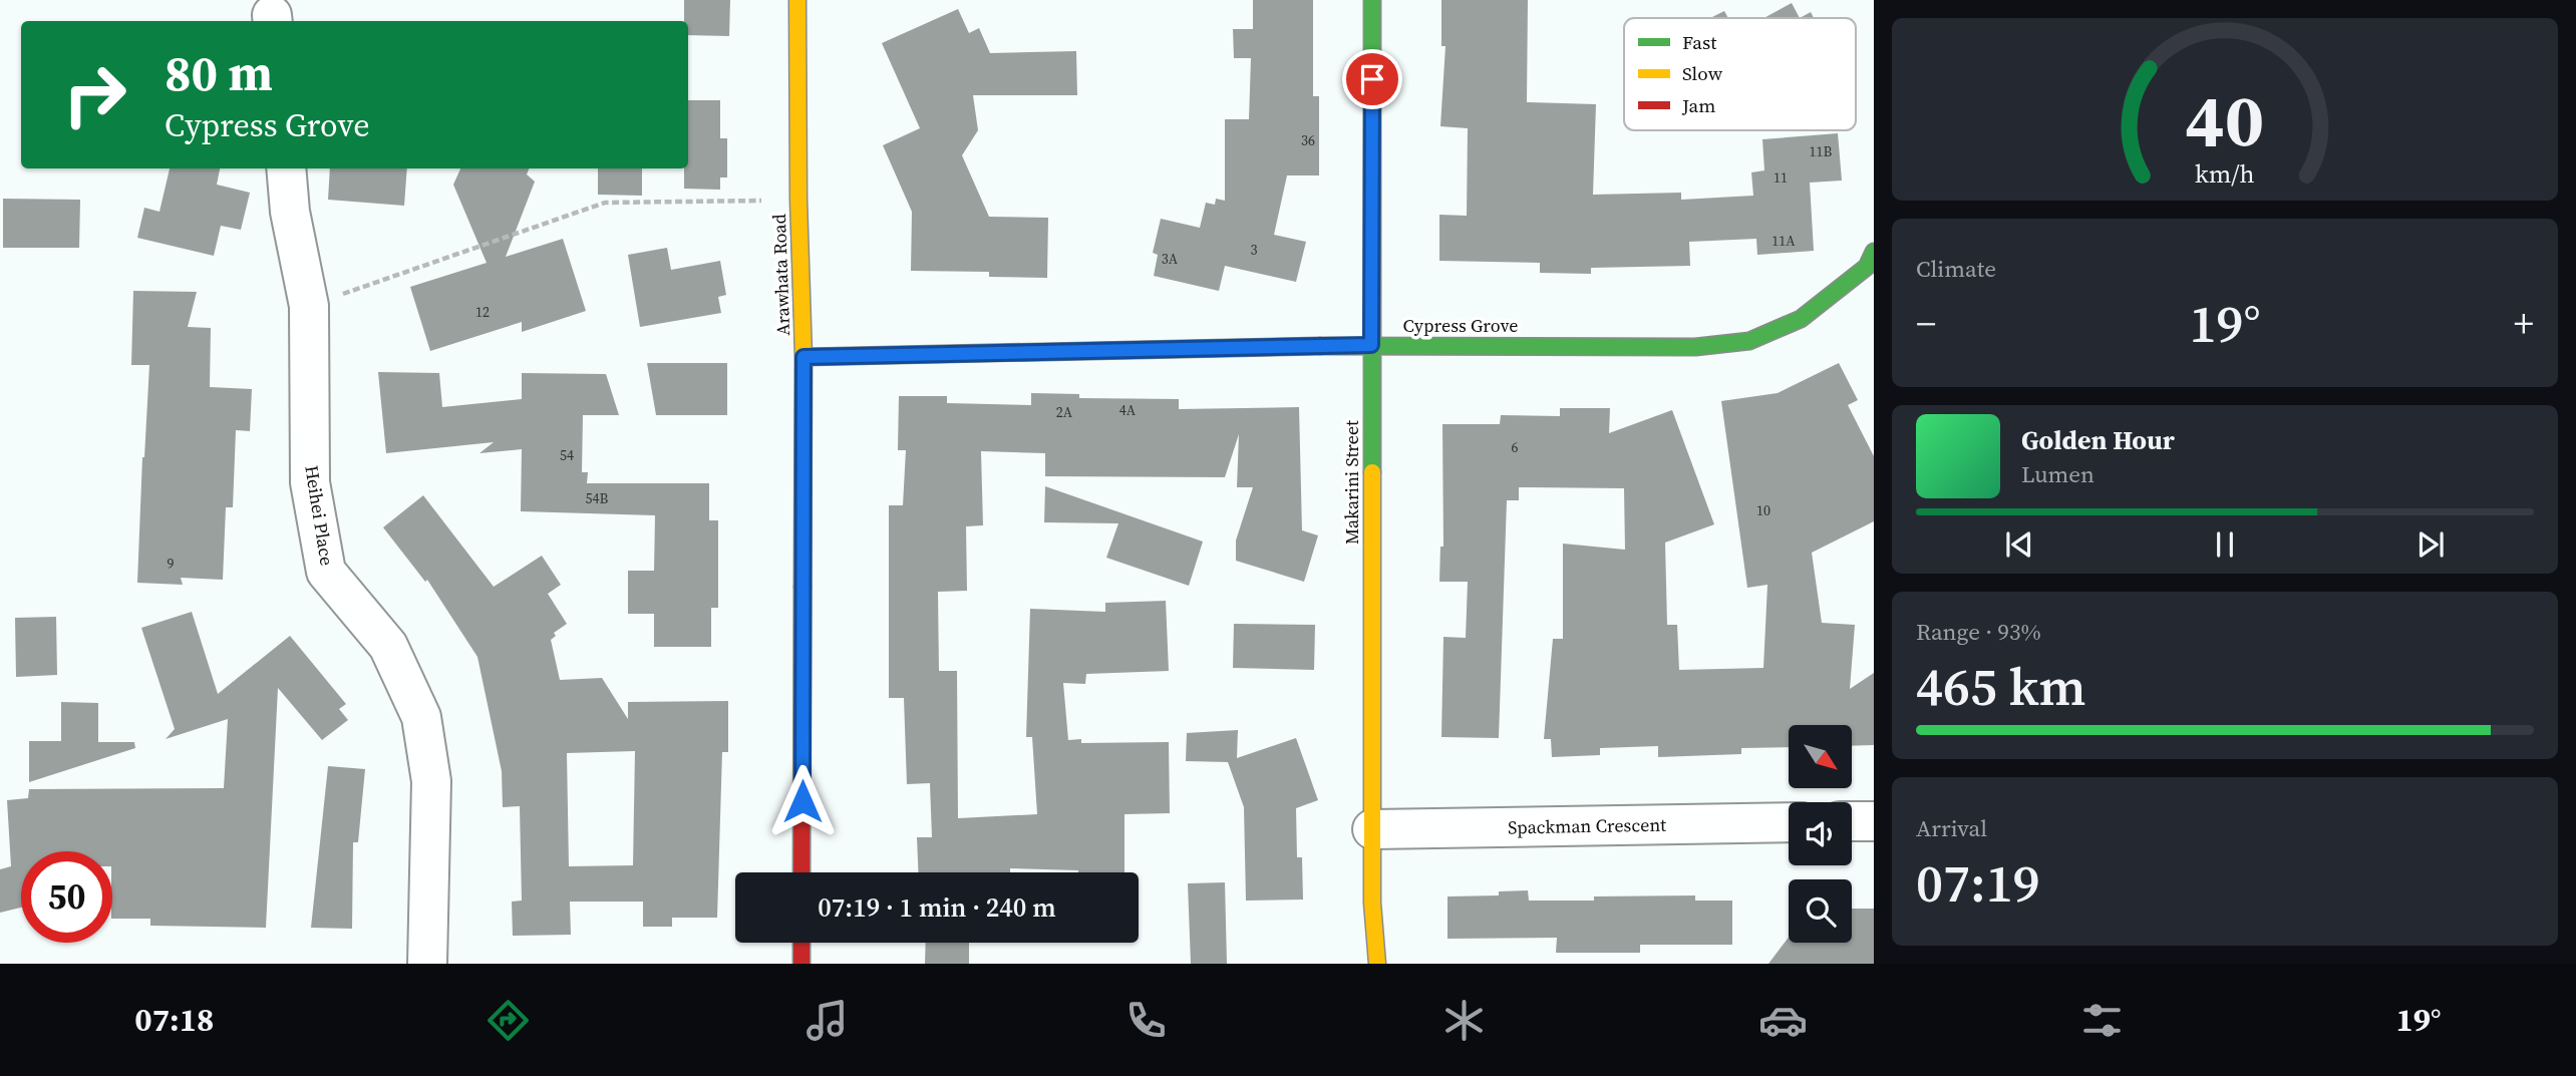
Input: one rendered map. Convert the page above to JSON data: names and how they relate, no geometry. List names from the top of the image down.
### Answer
{
  "streets": {
    "street": [
      "Arawhata Road",
      "Cypress Grove",
      "Makarini Street",
      "Heihei Place",
      "Spackman Crescent"
    ]
  },
  "crossings": [
    ["Arawhata Road", "Cypress Grove"],
    ["Cypress Grove", "Makarini Street"],
    ["Makarini Street", "Spackman Crescent"]
  ],
  "house_numbers": [
    "36",
    "11B",
    "11",
    "11A",
    "3",
    "3A",
    "12",
    "4A",
    "2A",
    "6",
    "54",
    "54B",
    "10",
    "9"
  ],
  "legend": ["Fast", "Slow", "Jam"],
  "north": "bottom right",
  "page": {
    "turn": ["80 m", "Cypress Grove"],
    "tile": [
      "Climate",
      ["Range · 93%", "465 km"],
      ["Arrival", "07:19"]
    ],
    "heat": ["−", "19°", "+"],
    "song": ["Golden Hour", "Lumen"],
    "limit": "50",
    "trip": "07:19 · 1 min · 240 m",
    "tabs": ["07:18", "19°"],
    "gauge": ["40", "km/h"]
  }
}
